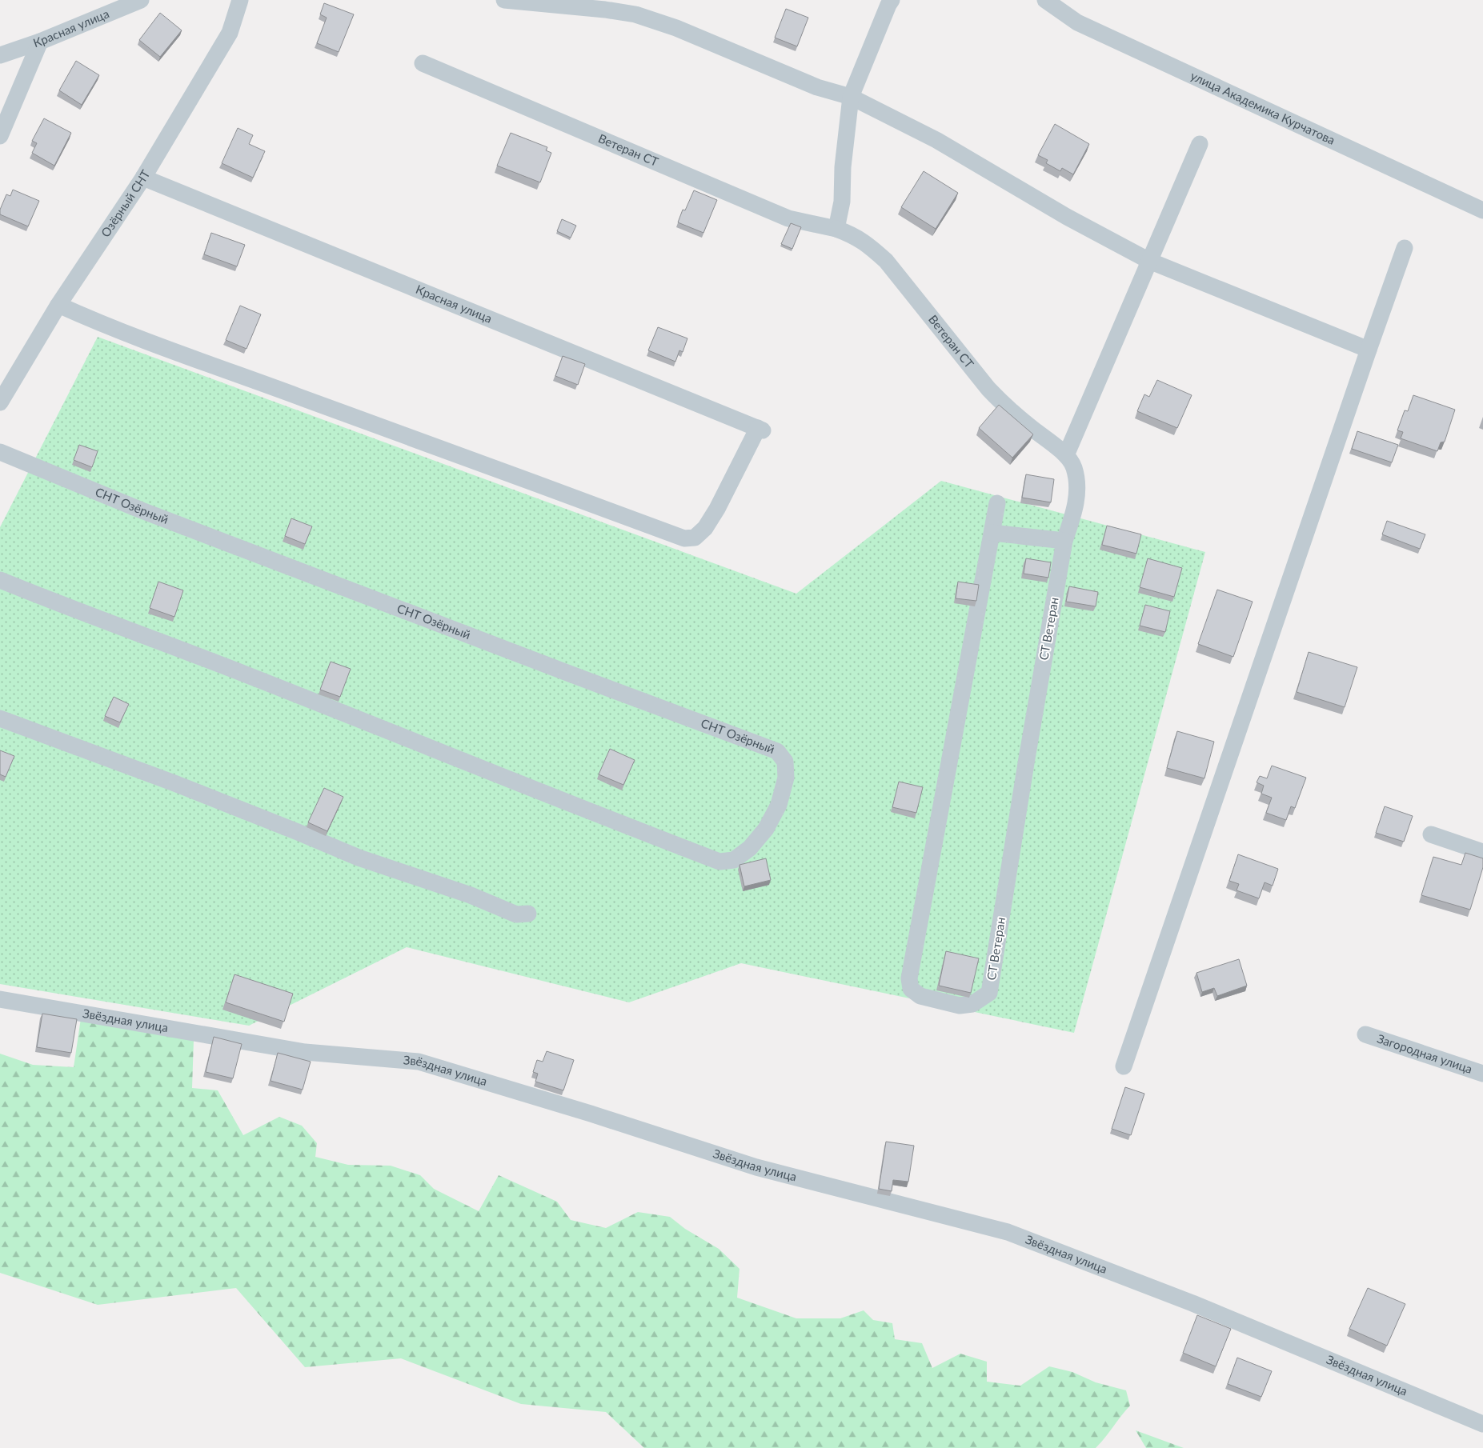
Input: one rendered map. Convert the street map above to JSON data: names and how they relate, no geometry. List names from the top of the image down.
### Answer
{
  "streets": {
    "street": [
      "Красная улица",
      "улица Академика Курчатова",
      "Ветеран СТ",
      "Озёрный СНТ",
      "СНТ Озёрный",
      "СТ Ветеран",
      "Звёздная улица",
      "Загородная улица"
    ]
  },
  "crossings": [
    ["Красная улица", "Озёрный СНТ"],
    ["Ветеран СТ", "СТ Ветеран"]
  ]
}
